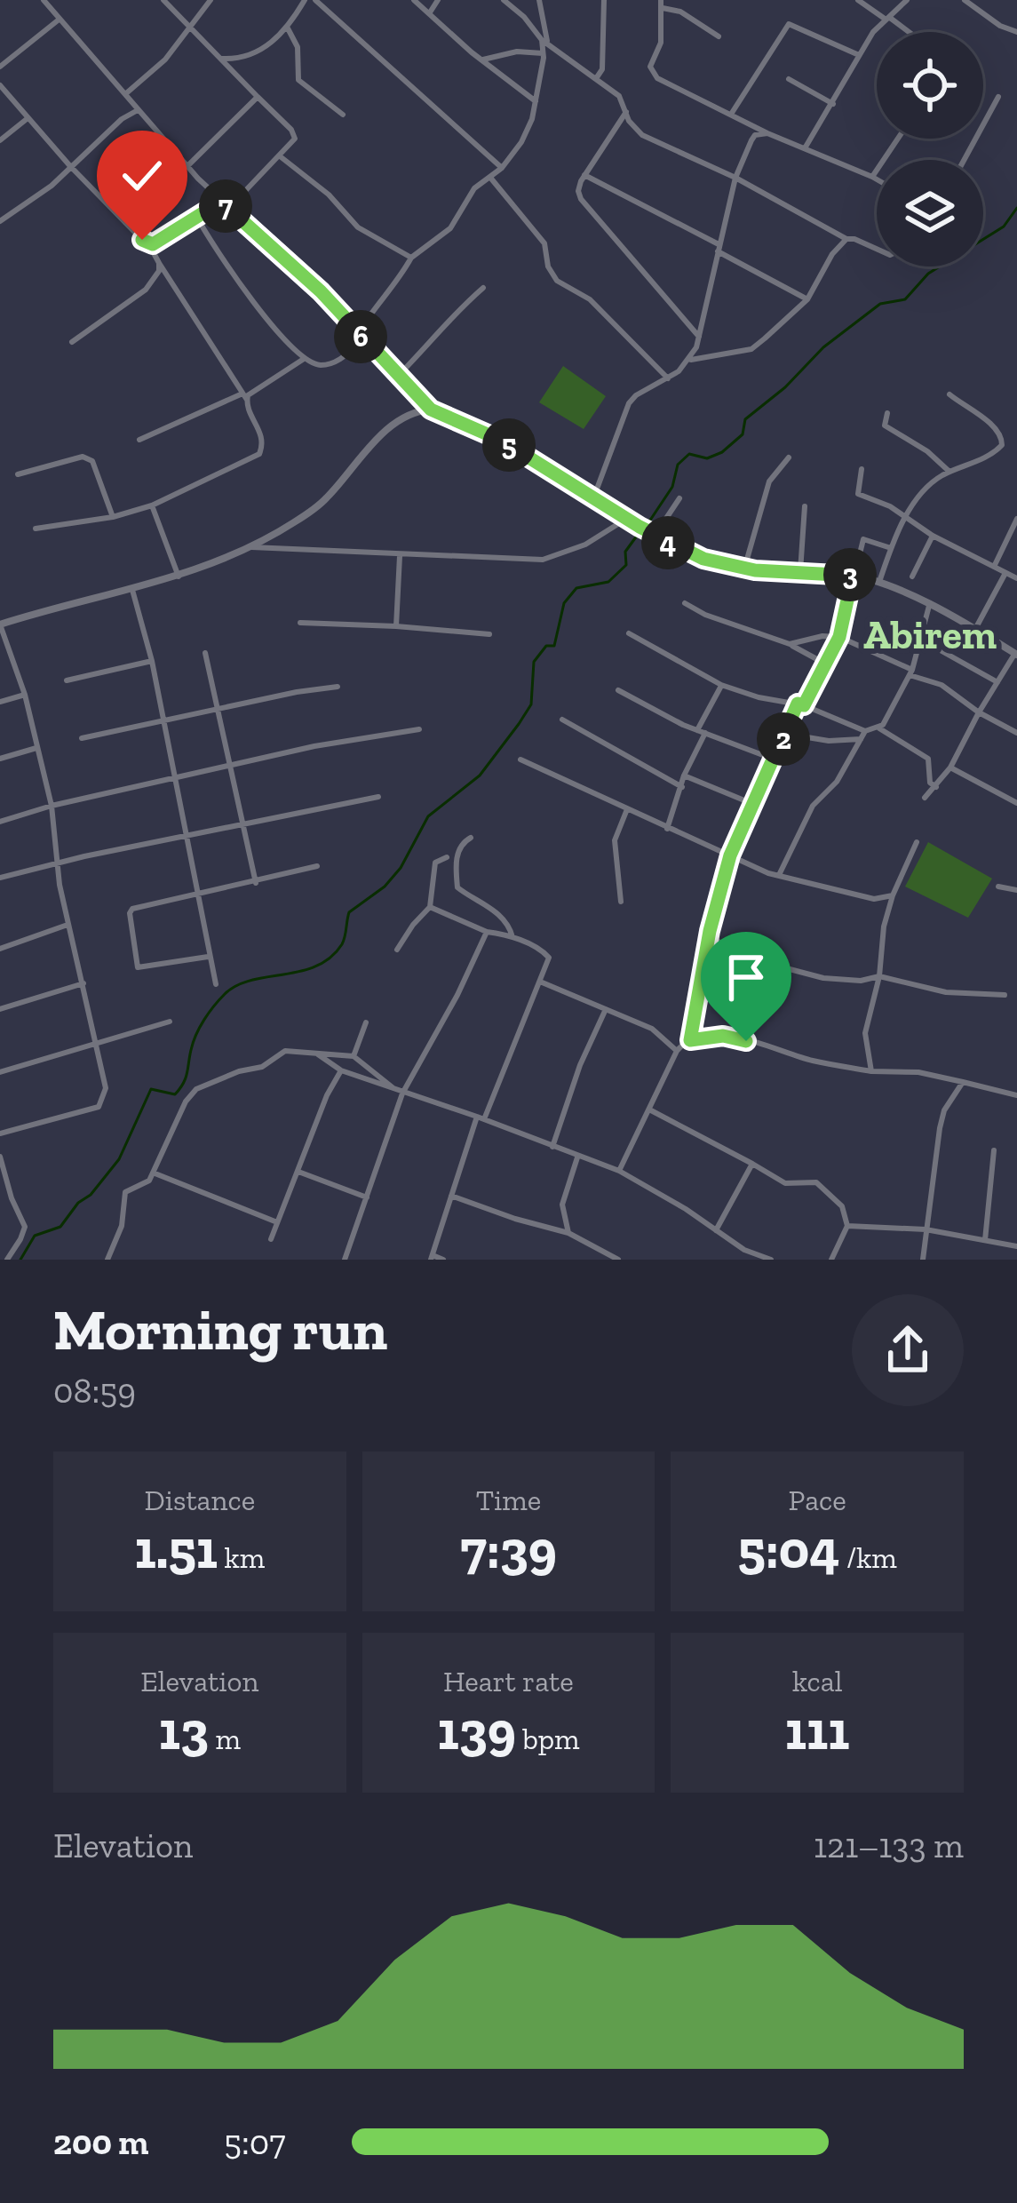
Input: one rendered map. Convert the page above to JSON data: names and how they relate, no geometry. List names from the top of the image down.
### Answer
{
  "districts": ["Abirem"],
  "page": {
    "pins": [
      "7",
      "6",
      "5",
      "4",
      "3",
      "2"
    ],
    "heading": ["Morning run", "08:59"],
    "stats": [
      ["Distance", "1.51 km"],
      ["Time", "7:39"],
      ["Pace", "5:04 /km"],
      ["Elevation", "13 m"],
      ["Heart rate", "139 bpm"],
      ["kcal", "111"]
    ],
    "chart": ["Elevation", "121–133 m"],
    "list": [
      {
        "name": "200 m",
        "note": "5:07"
      }
    ]
  }
}
